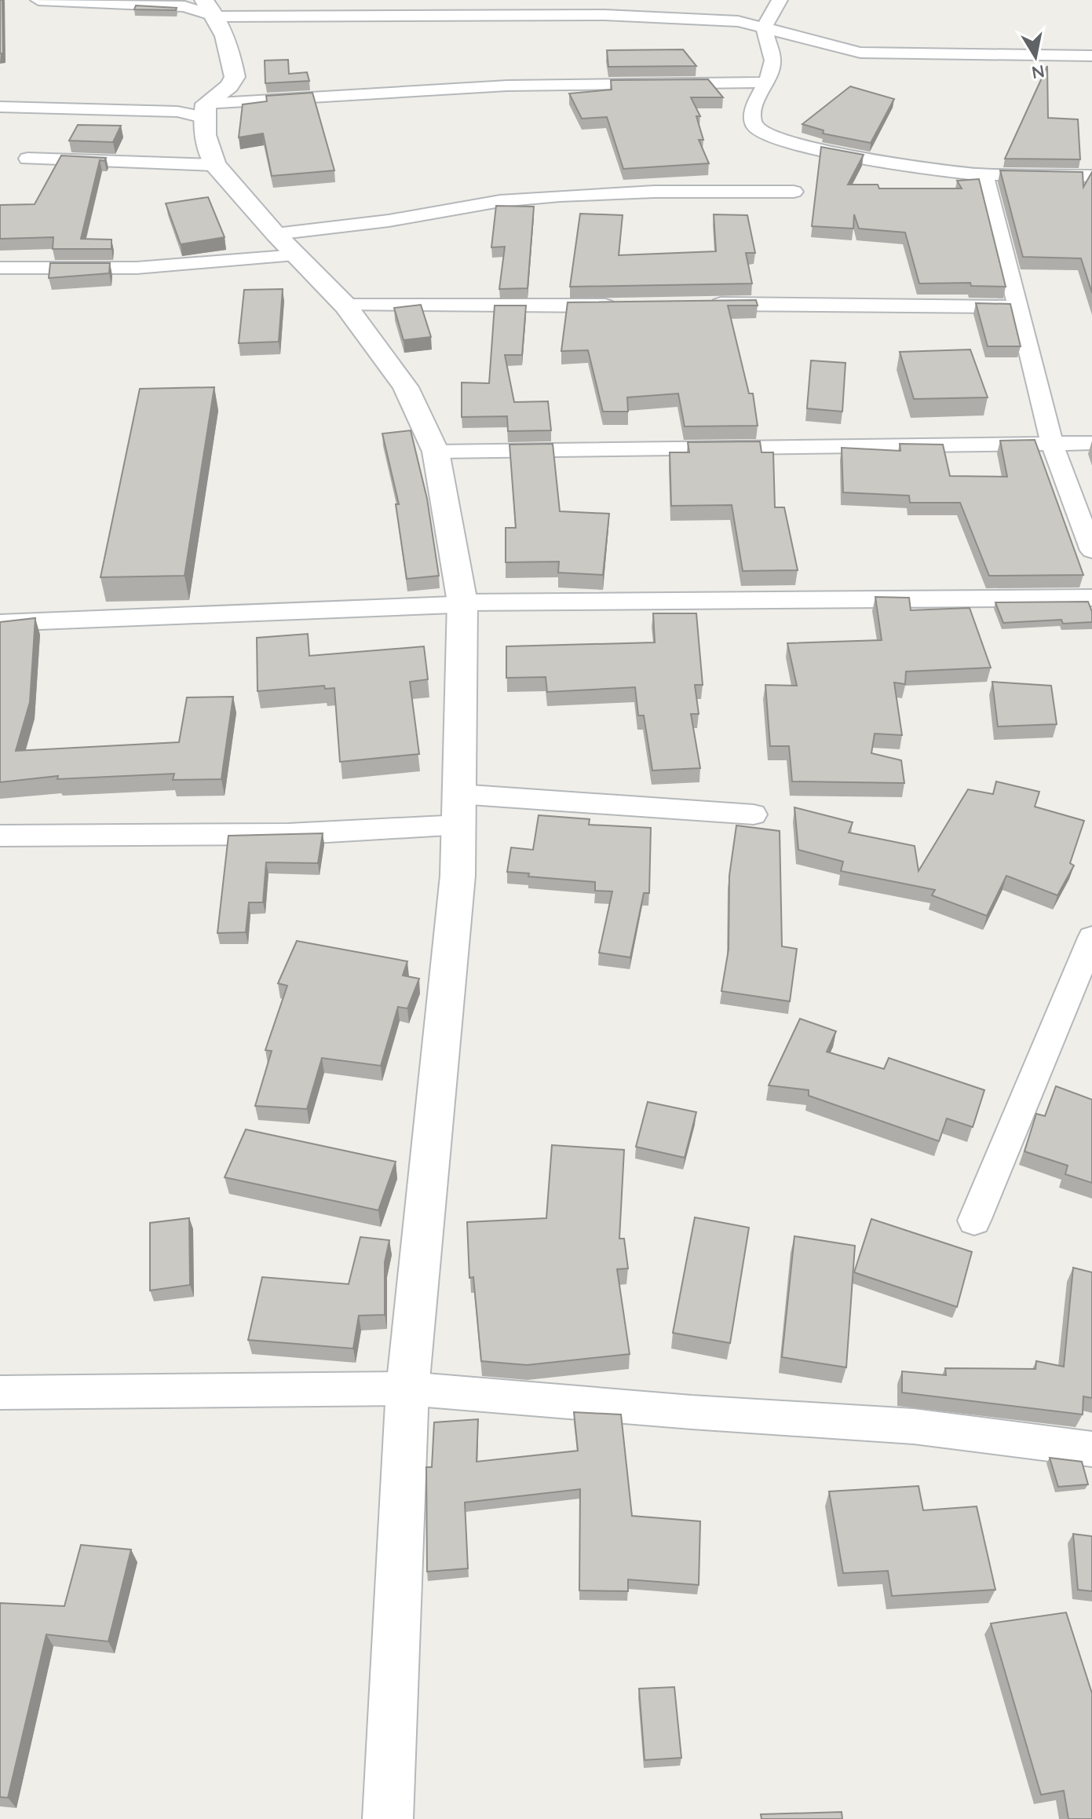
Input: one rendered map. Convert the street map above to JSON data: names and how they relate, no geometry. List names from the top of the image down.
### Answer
{
  "north": "bottom"
}
